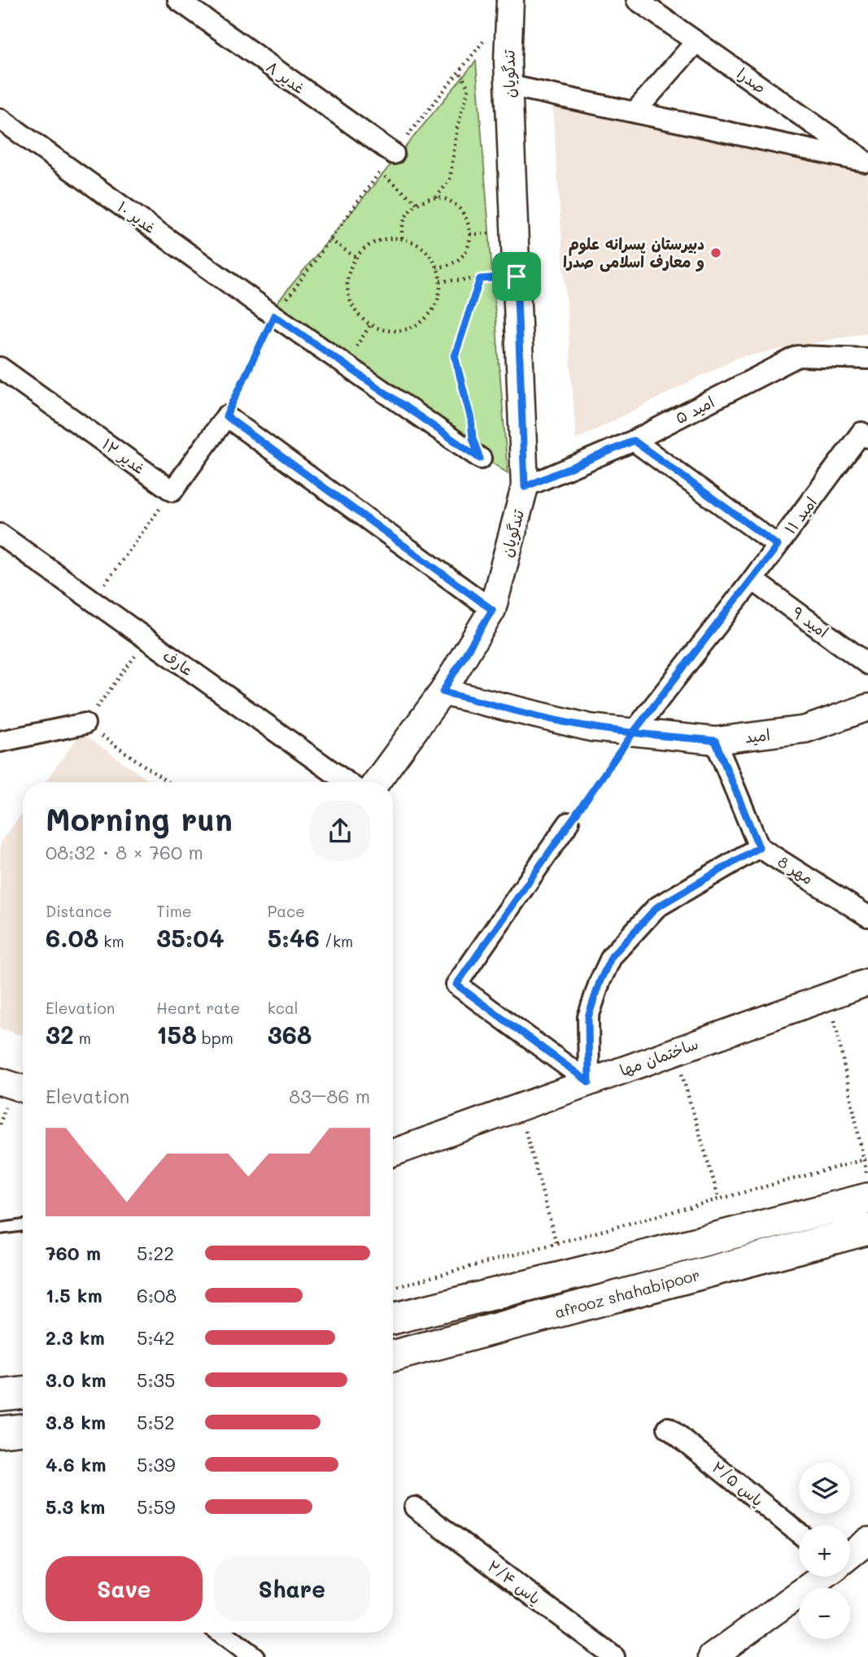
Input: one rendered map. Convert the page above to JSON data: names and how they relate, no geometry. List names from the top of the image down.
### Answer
{
  "streets": {
    "main road": ["afrooz shahabipoor"],
    "street": [
      "تندگویان",
      "غدیر ۸",
      "صدرا",
      "غدیر ۱۰",
      "امید ۵",
      "غدیر ۱۲",
      "امید ۱۱",
      "امید ۹",
      "عارف",
      "امید",
      "مهر 8",
      "ساختمان مها",
      "یاس ۲/۵",
      "یاس ۲/۴"
    ]
  },
  "crossings": [
    ["تندگویان", "امید ۵"],
    ["تندگویان", "امید"],
    ["امید ۱۱", "امید ۹"],
    ["امید ۱۱", "امید"]
  ],
  "places": ["دبیرستان پسرانه علوم و معارف اسلامی صدرا"],
  "page": {
    "heading": ["Morning run", "08:32 · 8 × 760 m"],
    "stats": [
      ["Distance", "6.08 km"],
      ["Time", "35:04"],
      ["Pace", "5:46 /km"],
      ["Elevation", "32 m"],
      ["Heart rate", "158 bpm"],
      ["kcal", "368"]
    ],
    "chart": ["Elevation", "83–86 m"],
    "list": [
      {
        "name": "760 m",
        "note": "5:22"
      },
      {
        "name": "1.5 km",
        "note": "6:08"
      },
      {
        "name": "2.3 km",
        "note": "5:42"
      },
      {
        "name": "3.0 km",
        "note": "5:35"
      },
      {
        "name": "3.8 km",
        "note": "5:52"
      },
      {
        "name": "4.6 km",
        "note": "5:39"
      },
      {
        "name": "5.3 km",
        "note": "5:59"
      }
    ],
    "map_buttons": ["+", "−"],
    "buttons": ["Save", "Share"]
  }
}
